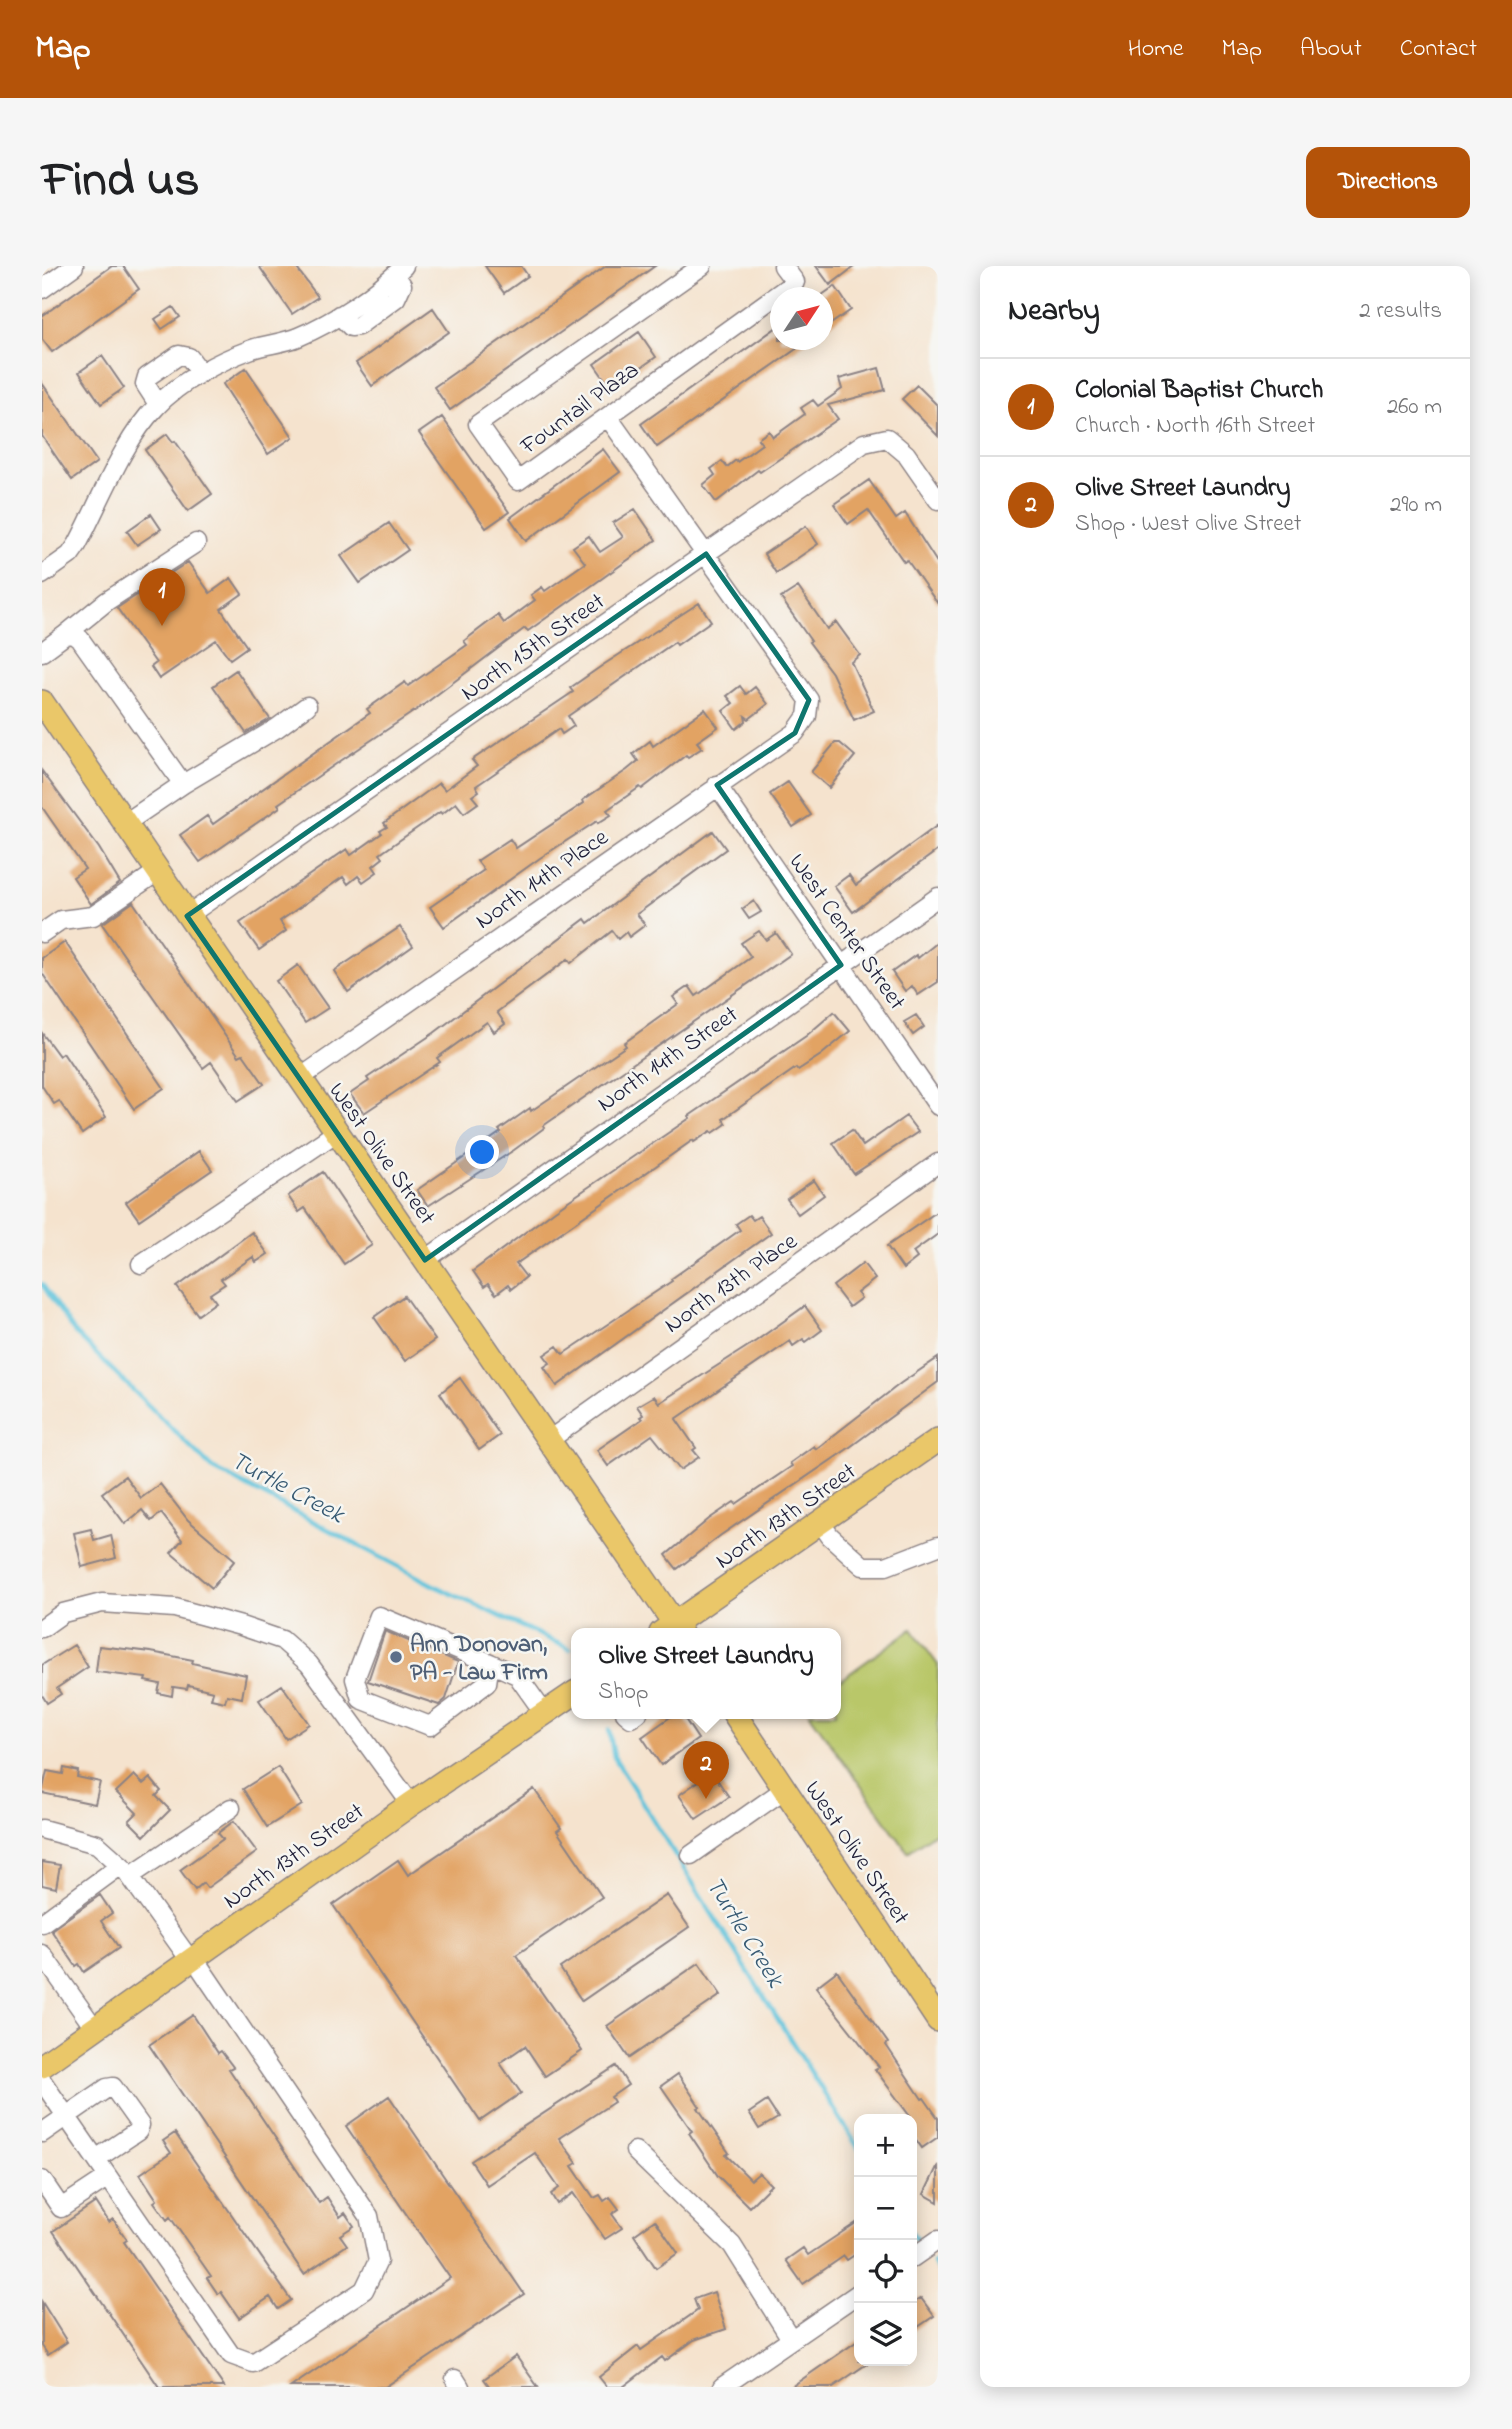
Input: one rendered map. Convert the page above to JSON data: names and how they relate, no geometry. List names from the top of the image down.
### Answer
{
  "streets": {
    "main road": ["West Olive Street", "North 13th Street"],
    "street": [
      "Fountail Plaza",
      "North 15th Street",
      "North 14th Place",
      "West Center Street",
      "North 14th Street",
      "North 13th Place"
    ]
  },
  "crossings": [
    ["North 15th Street", "North 14th Place"],
    ["North 15th Street", "West Olive Street"],
    ["North 14th Place", "West Center Street"],
    ["North 14th Place", "West Olive Street"],
    ["West Center Street", "North 14th Street"],
    ["North 14th Street", "West Olive Street"],
    ["West Olive Street", "North 13th Place"]
  ],
  "water": ["Turtle Creek"],
  "places": ["Ann Donovan, PA - Law Firm"],
  "north": "top right",
  "page": {
    "header": "Map",
    "nav": [
      "Home",
      "Map",
      "About",
      "Contact"
    ],
    "title": "Find us",
    "buttons": "Directions",
    "heading": ["Nearby", "2 results"],
    "list": [
      {
        "mark": "1",
        "name": "Colonial Baptist Church",
        "note": "Church · North 16th Street",
        "value": "260 m"
      },
      {
        "mark": "2",
        "name": "Olive Street Laundry",
        "note": "Shop · West Olive Street",
        "value": "290 m"
      }
    ],
    "pins": ["1", "2"],
    "popup": ["Olive Street Laundry", "Shop"],
    "map_buttons": ["+", "−"]
  }
}
